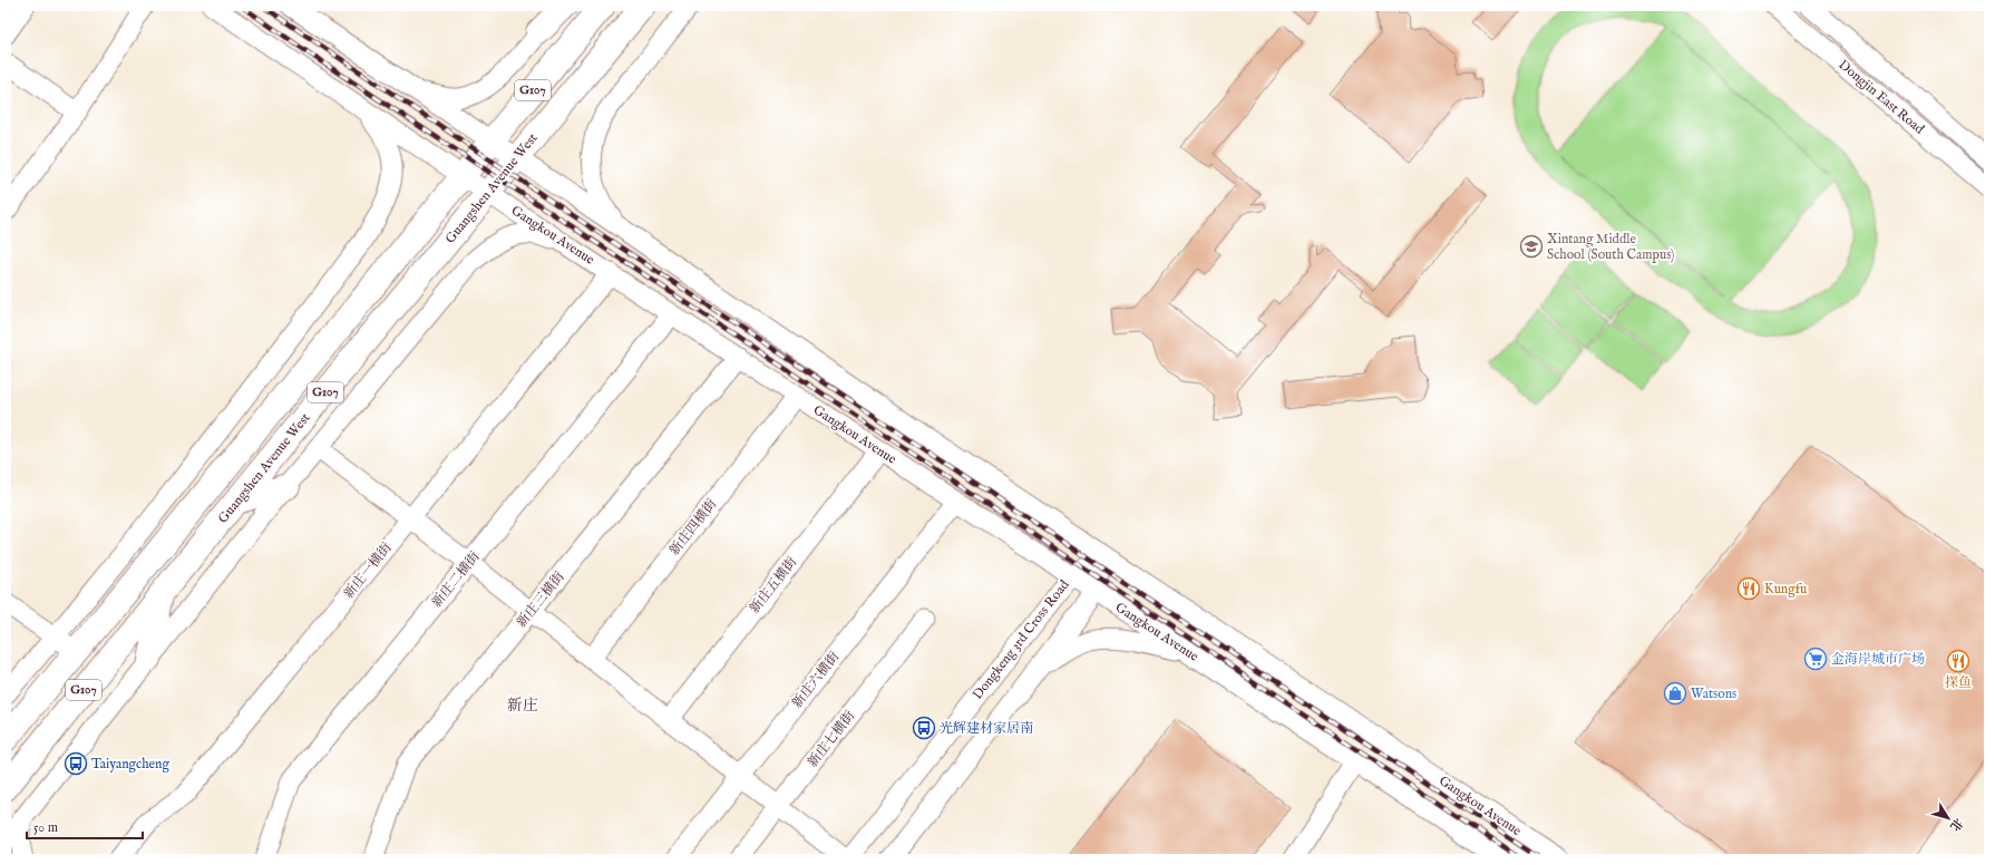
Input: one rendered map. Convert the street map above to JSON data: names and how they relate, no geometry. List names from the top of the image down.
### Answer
{
  "streets": {
    "highway": ["G107", "Guangshen Avenue West"],
    "street": [
      "Dongjin East Road",
      "Gangkou Avenue",
      "新庄四横街",
      "新庄一横街",
      "新庄二横街",
      "新庄五横街",
      "新庄三横街",
      "Dongkeng 3rd Cross Road",
      "新庄六横街",
      "新庄七横街"
    ]
  },
  "crossings": [
    ["G107", "Gangkou Avenue"],
    ["Guangshen Avenue West", "Gangkou Avenue"],
    ["Gangkou Avenue", "新庄四横街"],
    ["Gangkou Avenue", "新庄一横街"],
    ["Gangkou Avenue", "新庄二横街"],
    ["Gangkou Avenue", "新庄五横街"],
    ["Gangkou Avenue", "新庄三横街"],
    ["Gangkou Avenue", "Dongkeng 3rd Cross Road"],
    ["Gangkou Avenue", "新庄六横街"]
  ],
  "districts": ["新庄"],
  "places": {
    "school or university": ["Xintang Middle School (South Campus)"],
    "restaurant": ["Kungfu", "探鱼"],
    "supermarket": ["金海岸城市广场"],
    "shop": ["Watsons"],
    "bus stop": ["光辉建材家居南", "Taiyangcheng"]
  },
  "scale_bar": "50 m",
  "north": "bottom right"
}
